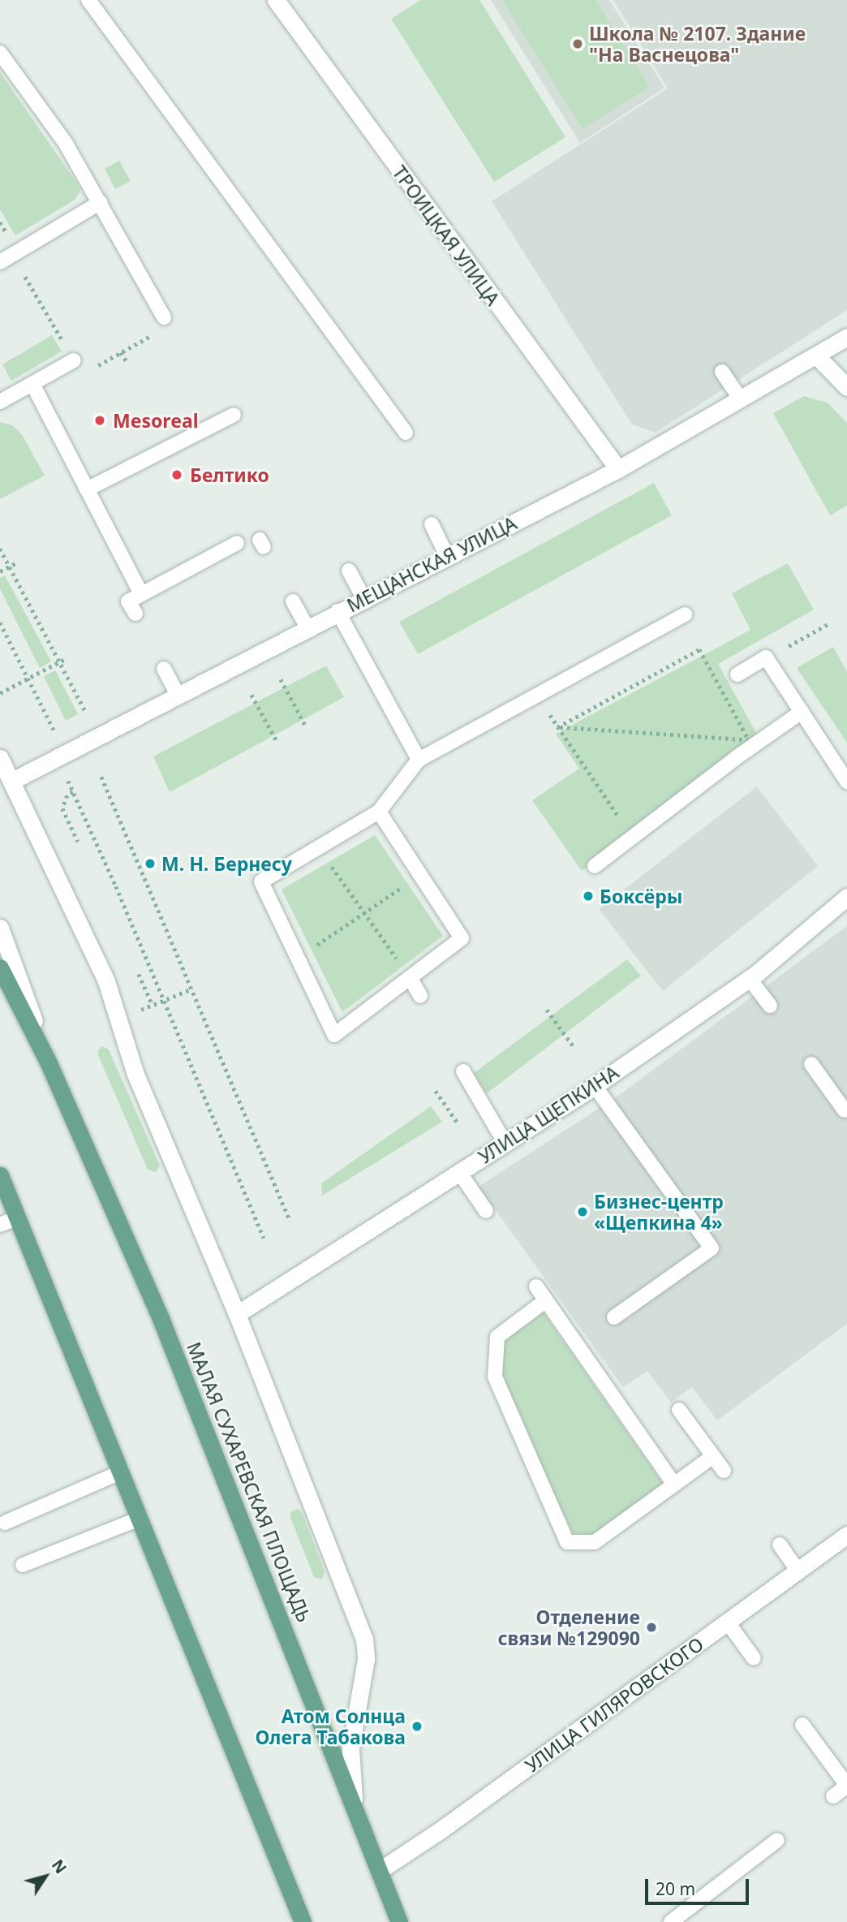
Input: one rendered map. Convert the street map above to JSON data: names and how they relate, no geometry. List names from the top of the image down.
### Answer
{
  "streets": {
    "main road": ["МАЛАЯ СУХАРЕВСКАЯ ПЛОЩАДЬ"],
    "street": [
      "ТРОИЦКАЯ УЛИЦА",
      "МЕЩАНСКАЯ УЛИЦА",
      "УЛИЦА ЩЕПКИНА",
      "УЛИЦА ГИЛЯРОВСКОГО"
    ]
  },
  "crossings": [
    ["ТРОИЦКАЯ УЛИЦА", "МЕЩАНСКАЯ УЛИЦА"],
    ["МАЛАЯ СУХАРЕВСКАЯ ПЛОЩАДЬ", "УЛИЦА ГИЛЯРОВСКОГО"]
  ],
  "places": [
    "Школа № 2107. Здание \"На Васнецова\"",
    "Mesoreal",
    "Белтико",
    "М. Н. Бернесу",
    "Боксёры",
    "Бизнес-центр «Щепкина 4»",
    "Отделение связи №129090",
    "Атом Солнца Олега Табакова"
  ],
  "scale_bar": "20 m",
  "north": "top right"
}
